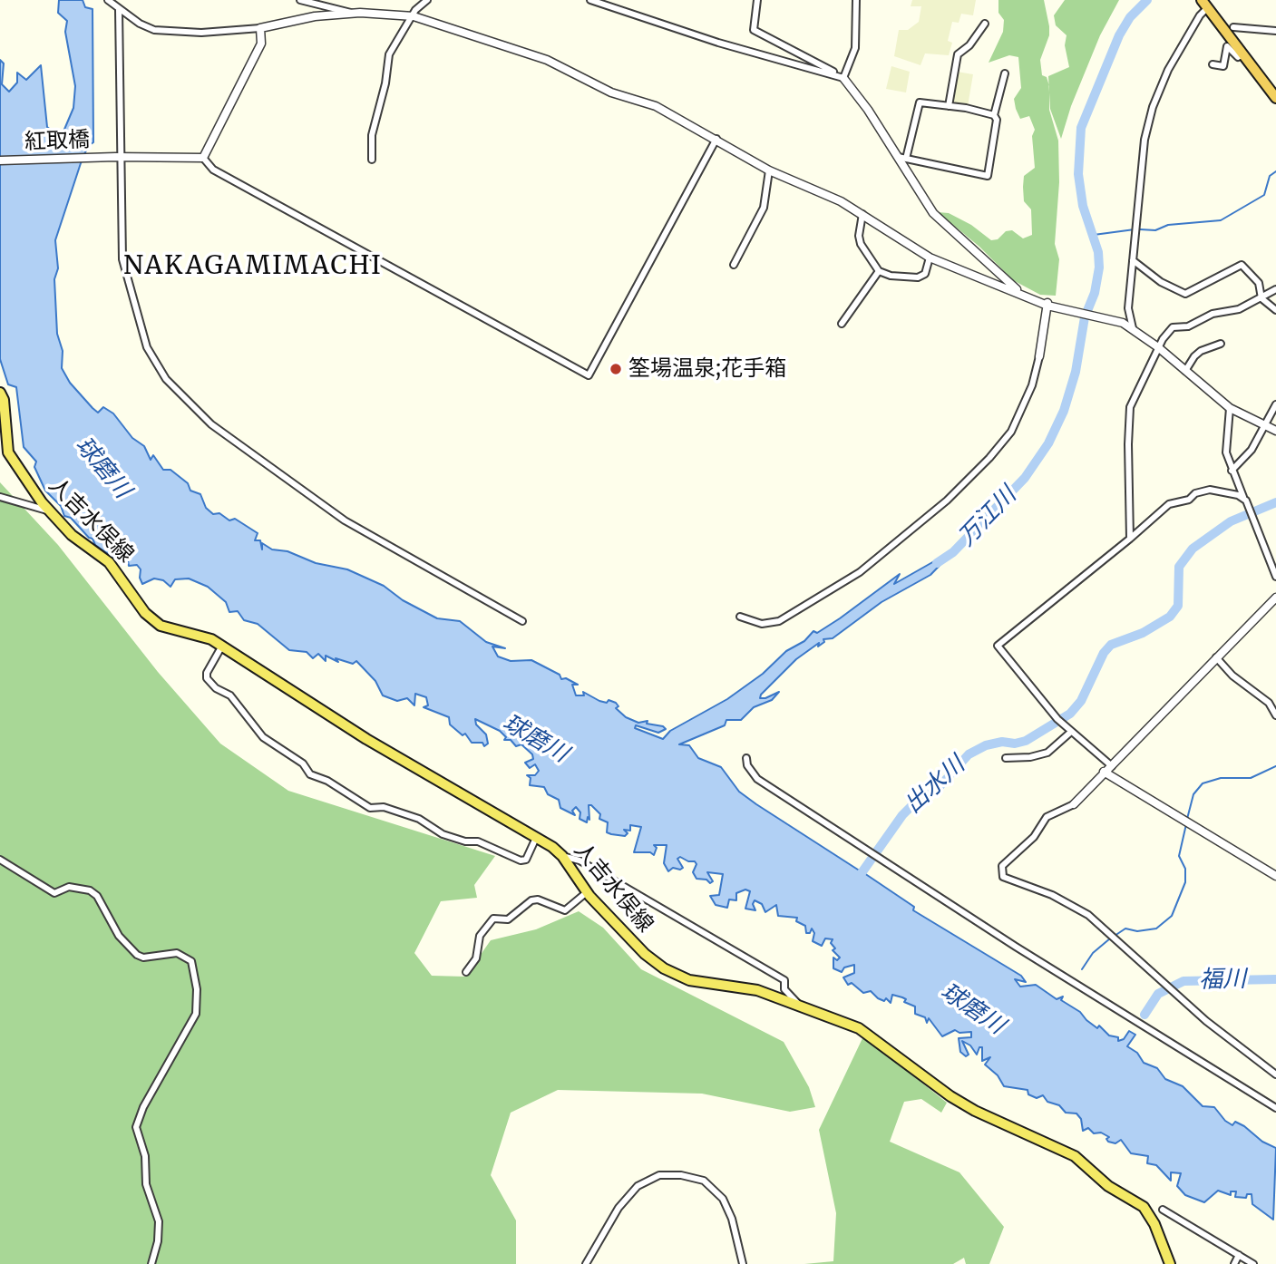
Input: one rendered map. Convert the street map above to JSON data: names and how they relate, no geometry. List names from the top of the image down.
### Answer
{
  "streets": {
    "main road": ["人吉水俣線"],
    "street": ["紅取橋"]
  },
  "districts": ["NAKAGAMIMACHI"],
  "water": [
    "球磨川",
    "万江川",
    "出水川",
    "福川"
  ],
  "places": ["筌場温泉;花手箱"]
}
